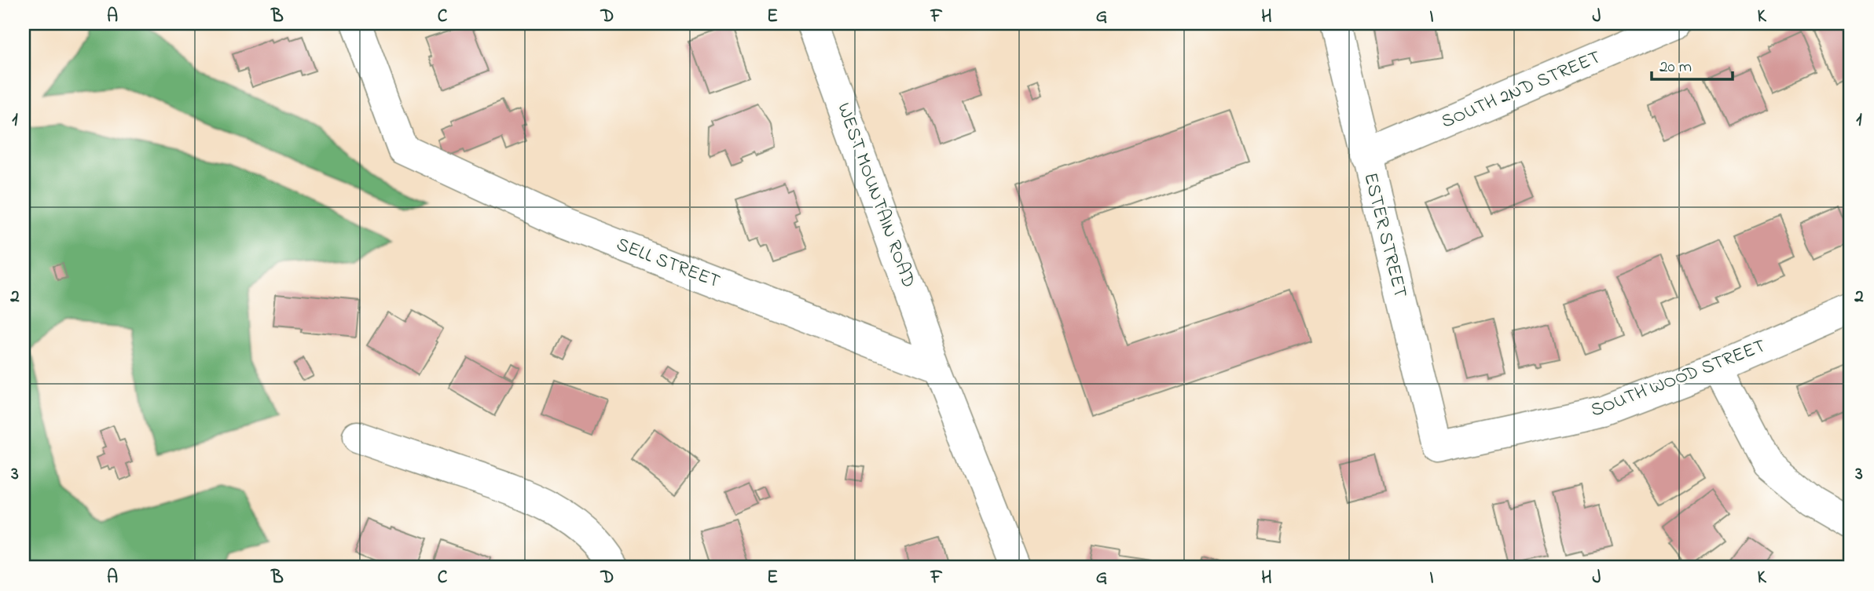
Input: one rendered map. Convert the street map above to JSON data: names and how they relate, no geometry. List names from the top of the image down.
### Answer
{
  "streets": {
    "street": [
      "SOUTH 2ND STREET",
      "WEST MOUNTAIN ROAD",
      "ESTER STREET",
      "SELL STREET",
      "SOUTH WOOD STREET"
    ]
  },
  "crossings": [
    ["SOUTH 2ND STREET", "ESTER STREET"],
    ["WEST MOUNTAIN ROAD", "SELL STREET"],
    ["ESTER STREET", "SOUTH WOOD STREET"]
  ],
  "scale_bar": "20 m",
  "grid": {
    "columns": [
      "A",
      "B",
      "C",
      "D",
      "E",
      "F",
      "G",
      "H",
      "I",
      "J",
      "K"
    ],
    "rows": ["1", "2", "3"]
  }
}
